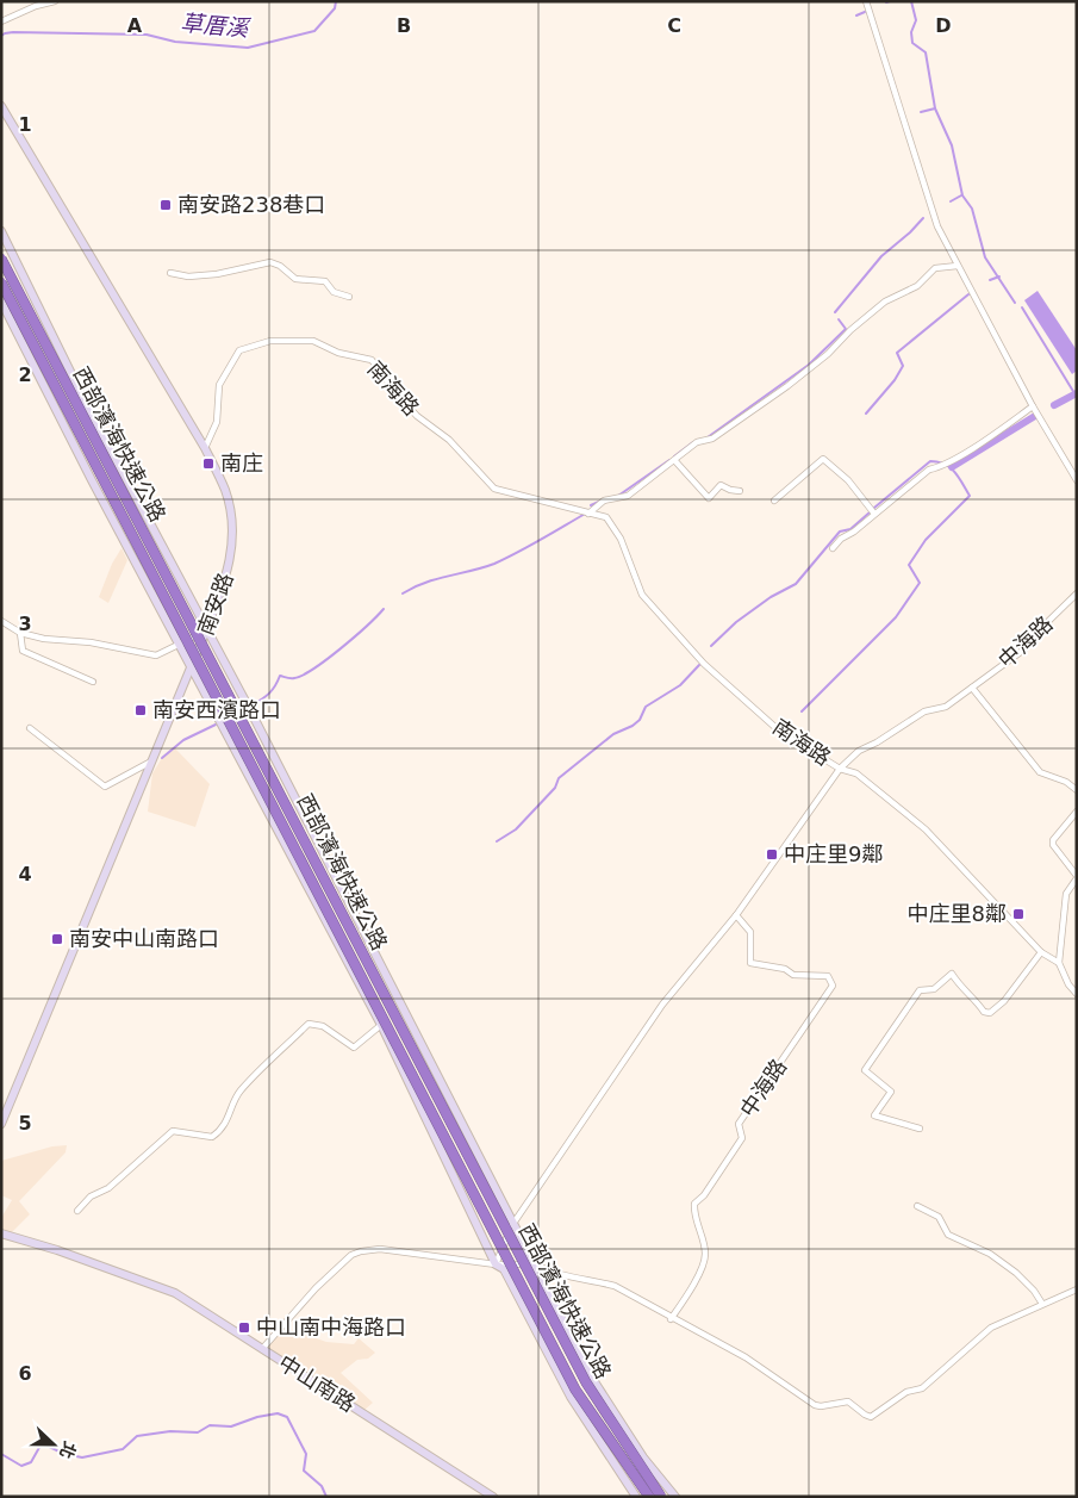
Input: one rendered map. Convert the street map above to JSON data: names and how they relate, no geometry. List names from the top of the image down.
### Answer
{
  "streets": {
    "highway": ["西部濱海快速公路"],
    "street": [
      "南海路",
      "南安路",
      "中海路",
      "中山南路"
    ]
  },
  "crossings": [
    ["南海路", "南安路"],
    ["南海路", "中海路"]
  ],
  "water": ["草厝溪"],
  "places": {
    "transit": [
      "南安路238巷口",
      "南庄",
      "南安西濱路口",
      "中庄里9鄰",
      "中庄里8鄰",
      "南安中山南路口",
      "中山南中海路口"
    ]
  },
  "north": "right",
  "grid": {
    "columns": [
      "A",
      "B",
      "C",
      "D"
    ],
    "rows": [
      "1",
      "2",
      "3",
      "4",
      "5",
      "6"
    ]
  }
}
